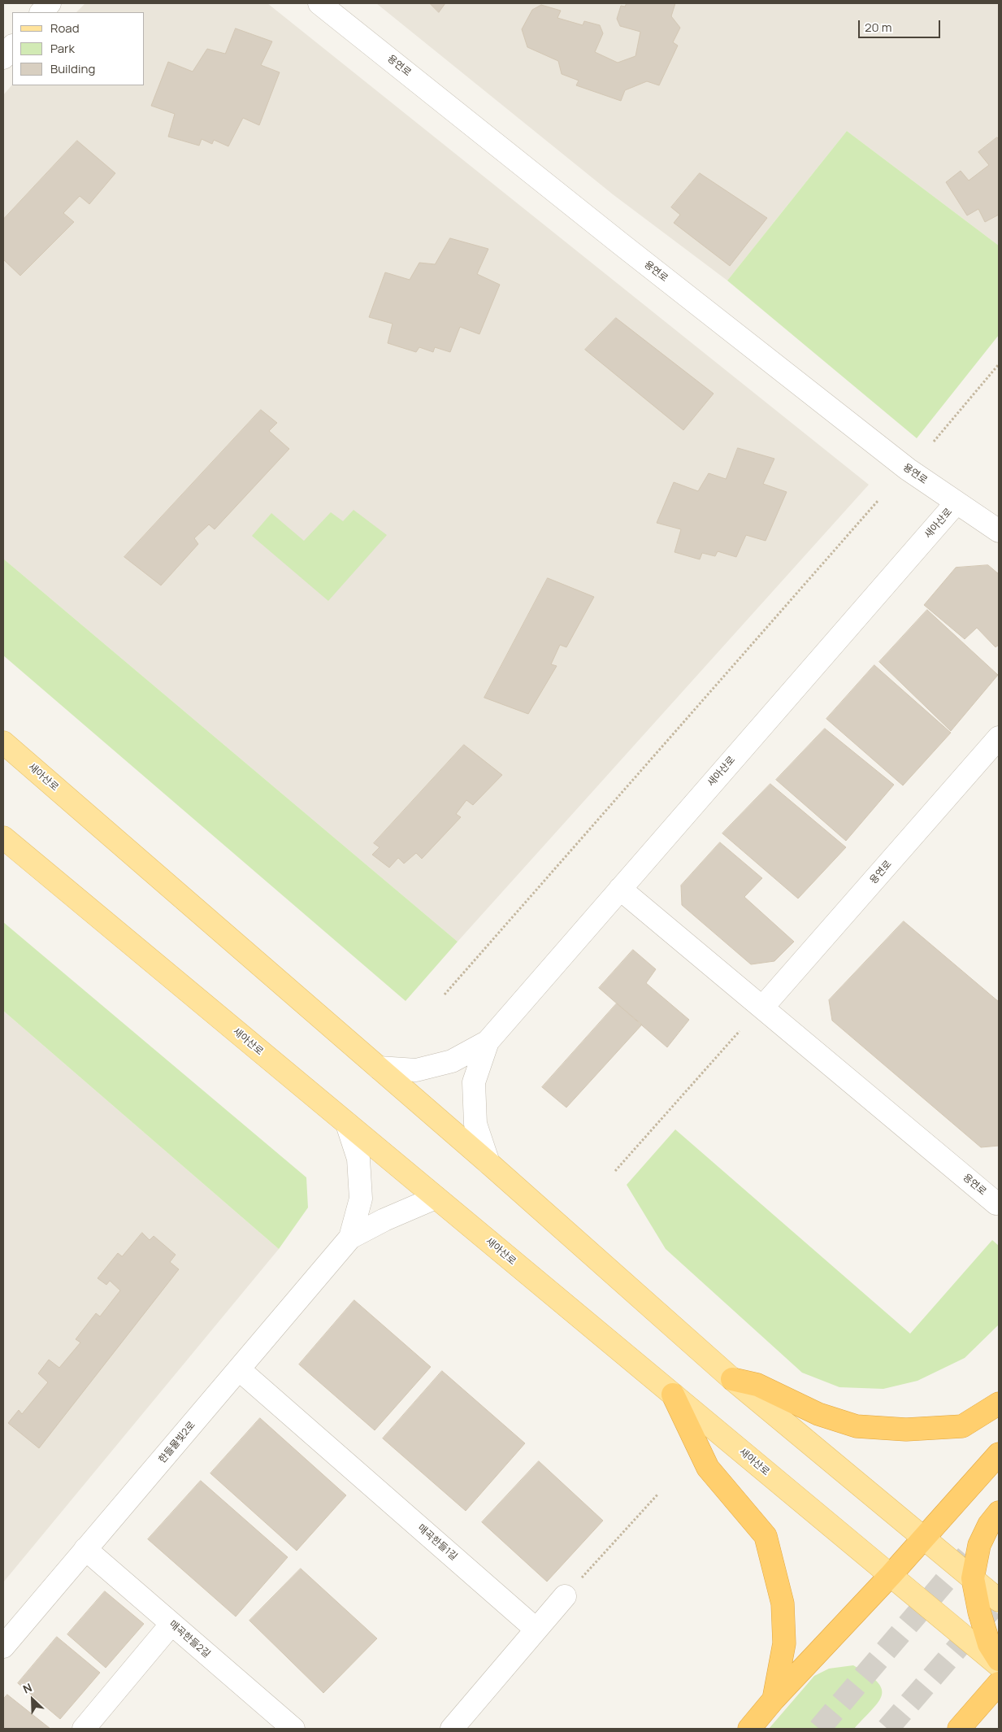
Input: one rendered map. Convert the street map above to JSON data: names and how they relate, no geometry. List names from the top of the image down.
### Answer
{
  "streets": {
    "main road": ["새아산로"],
    "street": [
      "용연로",
      "한들물빛2로",
      "매곡한들1길",
      "매곡한들2길"
    ]
  },
  "crossings": [
    ["용연로", "새아산로"],
    ["한들물빛2로", "매곡한들1길"],
    ["한들물빛2로", "매곡한들2길"]
  ],
  "legend": ["Road", "Park", "Building"],
  "scale_bar": "20 m",
  "north": "top left"
}
